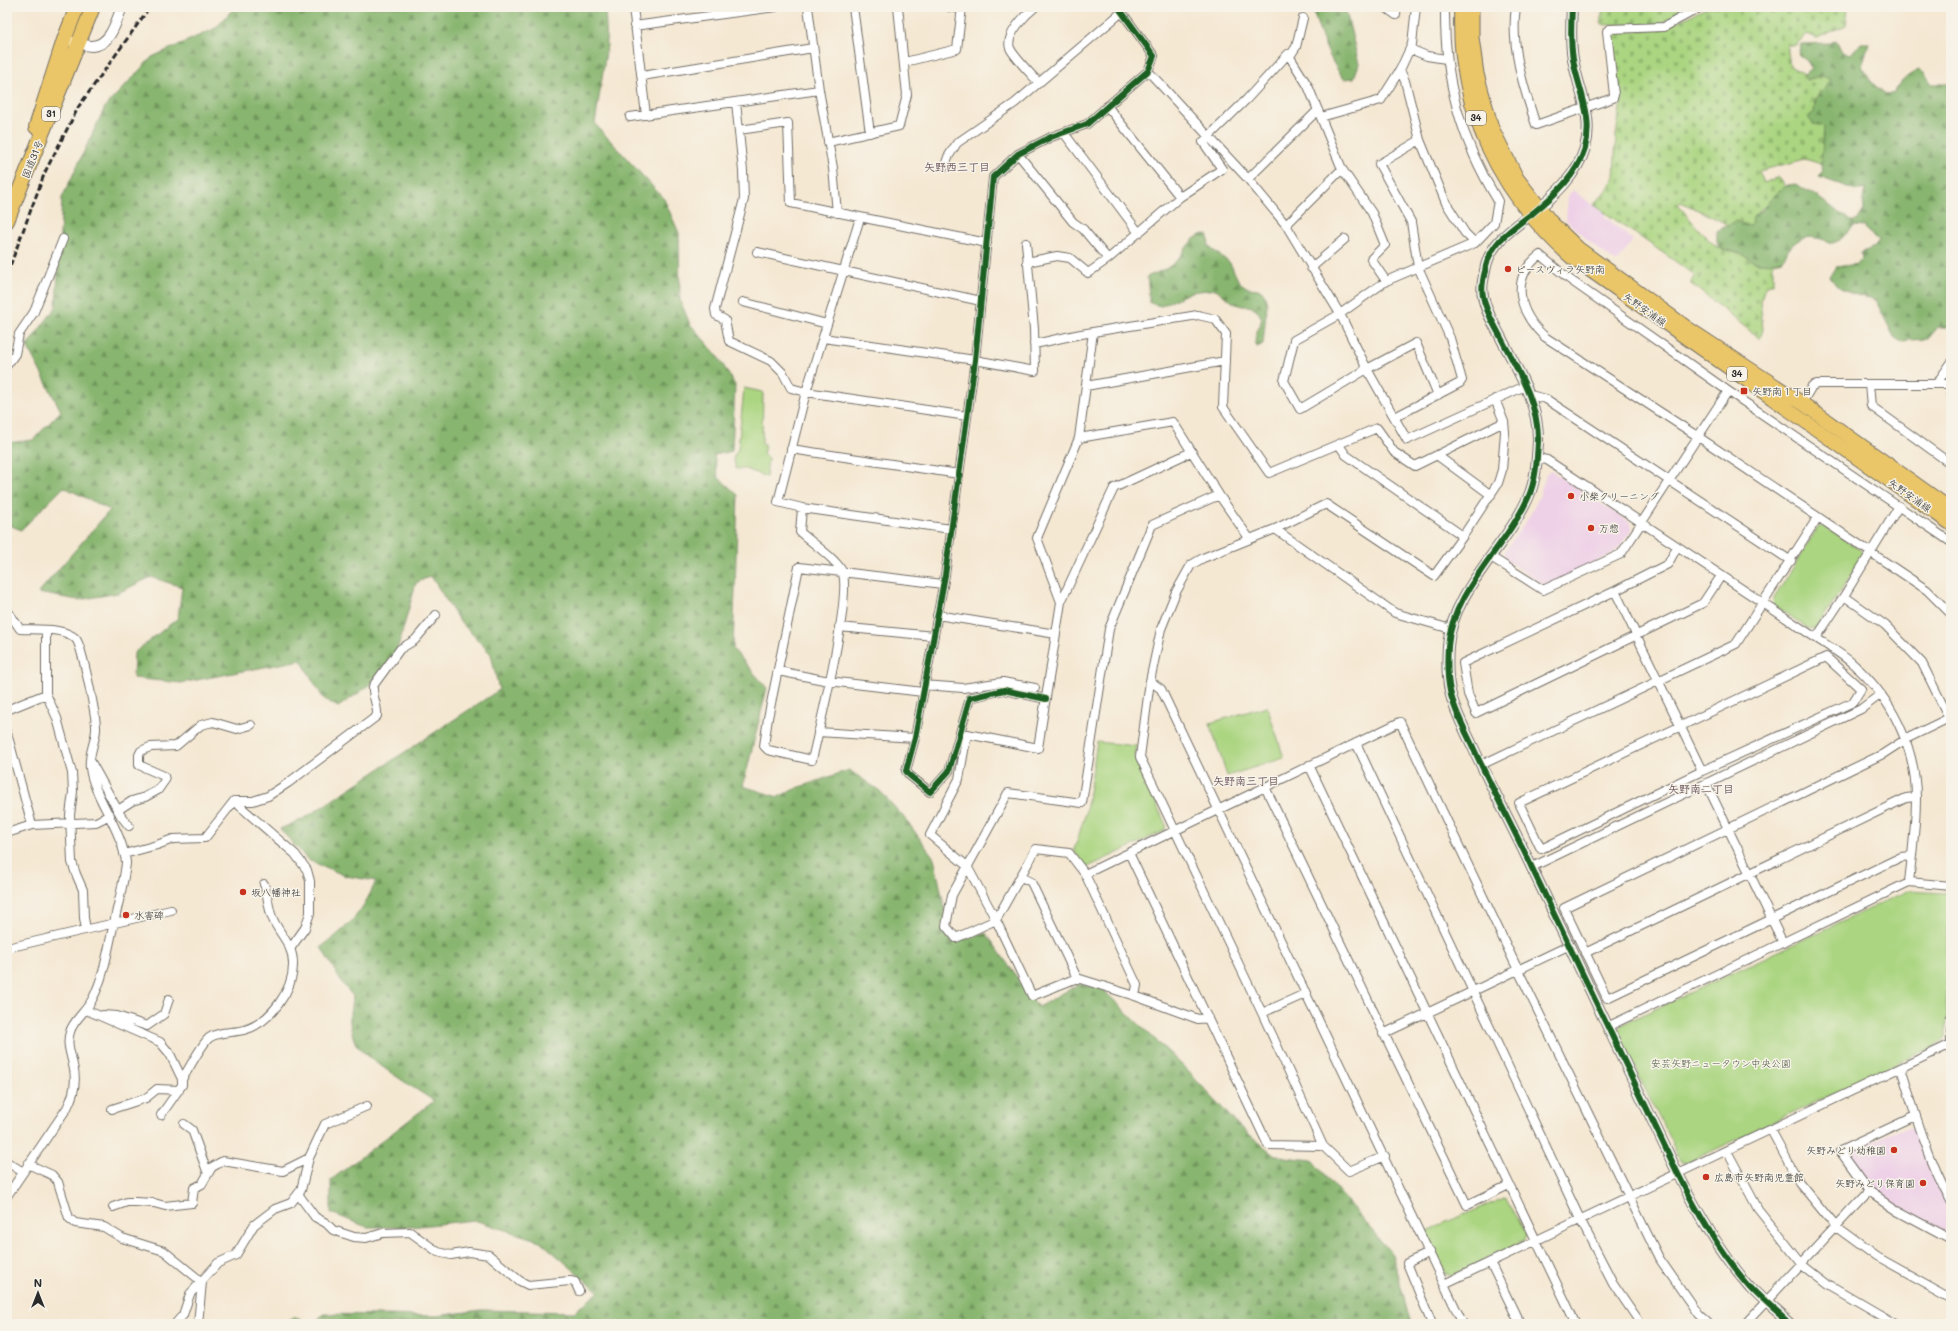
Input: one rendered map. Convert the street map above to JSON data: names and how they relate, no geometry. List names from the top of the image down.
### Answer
{
  "streets": {
    "highway": ["31", "国道31号"],
    "main road": ["34", "矢野安浦線"]
  },
  "districts": ["矢野西三丁目", "矢野南三丁目", "矢野南二丁目"],
  "parks": ["安芸矢野ニュータウン中央公園"],
  "places": {
    "other": [
      "ピースヴィラ矢野南",
      "小柴クリーニング",
      "万惣",
      "坂八幡神社",
      "水害碑",
      "矢野みどり幼稚園",
      "広島市矢野南児童館",
      "矢野みどり保育園"
    ],
    "transit": ["矢野南１丁目"]
  },
  "north": "top"
}
